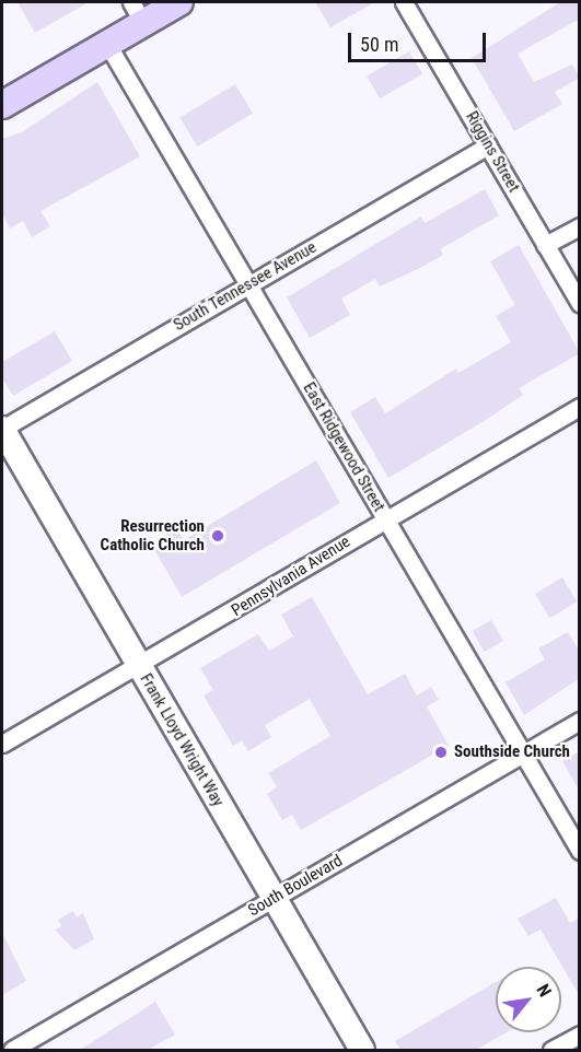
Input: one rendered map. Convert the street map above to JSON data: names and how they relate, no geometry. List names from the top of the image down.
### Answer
{
  "streets": {
    "street": [
      "Riggins Street",
      "South Tennessee Avenue",
      "East Ridgewood Street",
      "Pennsylvania Avenue",
      "Frank Lloyd Wright Way",
      "South Boulevard"
    ]
  },
  "crossings": [
    ["Riggins Street", "South Tennessee Avenue"],
    ["South Tennessee Avenue", "East Ridgewood Street"],
    ["South Tennessee Avenue", "Frank Lloyd Wright Way"],
    ["East Ridgewood Street", "Pennsylvania Avenue"],
    ["East Ridgewood Street", "South Boulevard"],
    ["Pennsylvania Avenue", "Frank Lloyd Wright Way"],
    ["Frank Lloyd Wright Way", "South Boulevard"]
  ],
  "places": ["Resurrection Catholic Church", "Southside Church"],
  "scale_bar": "50 m",
  "north": "top right"
}
